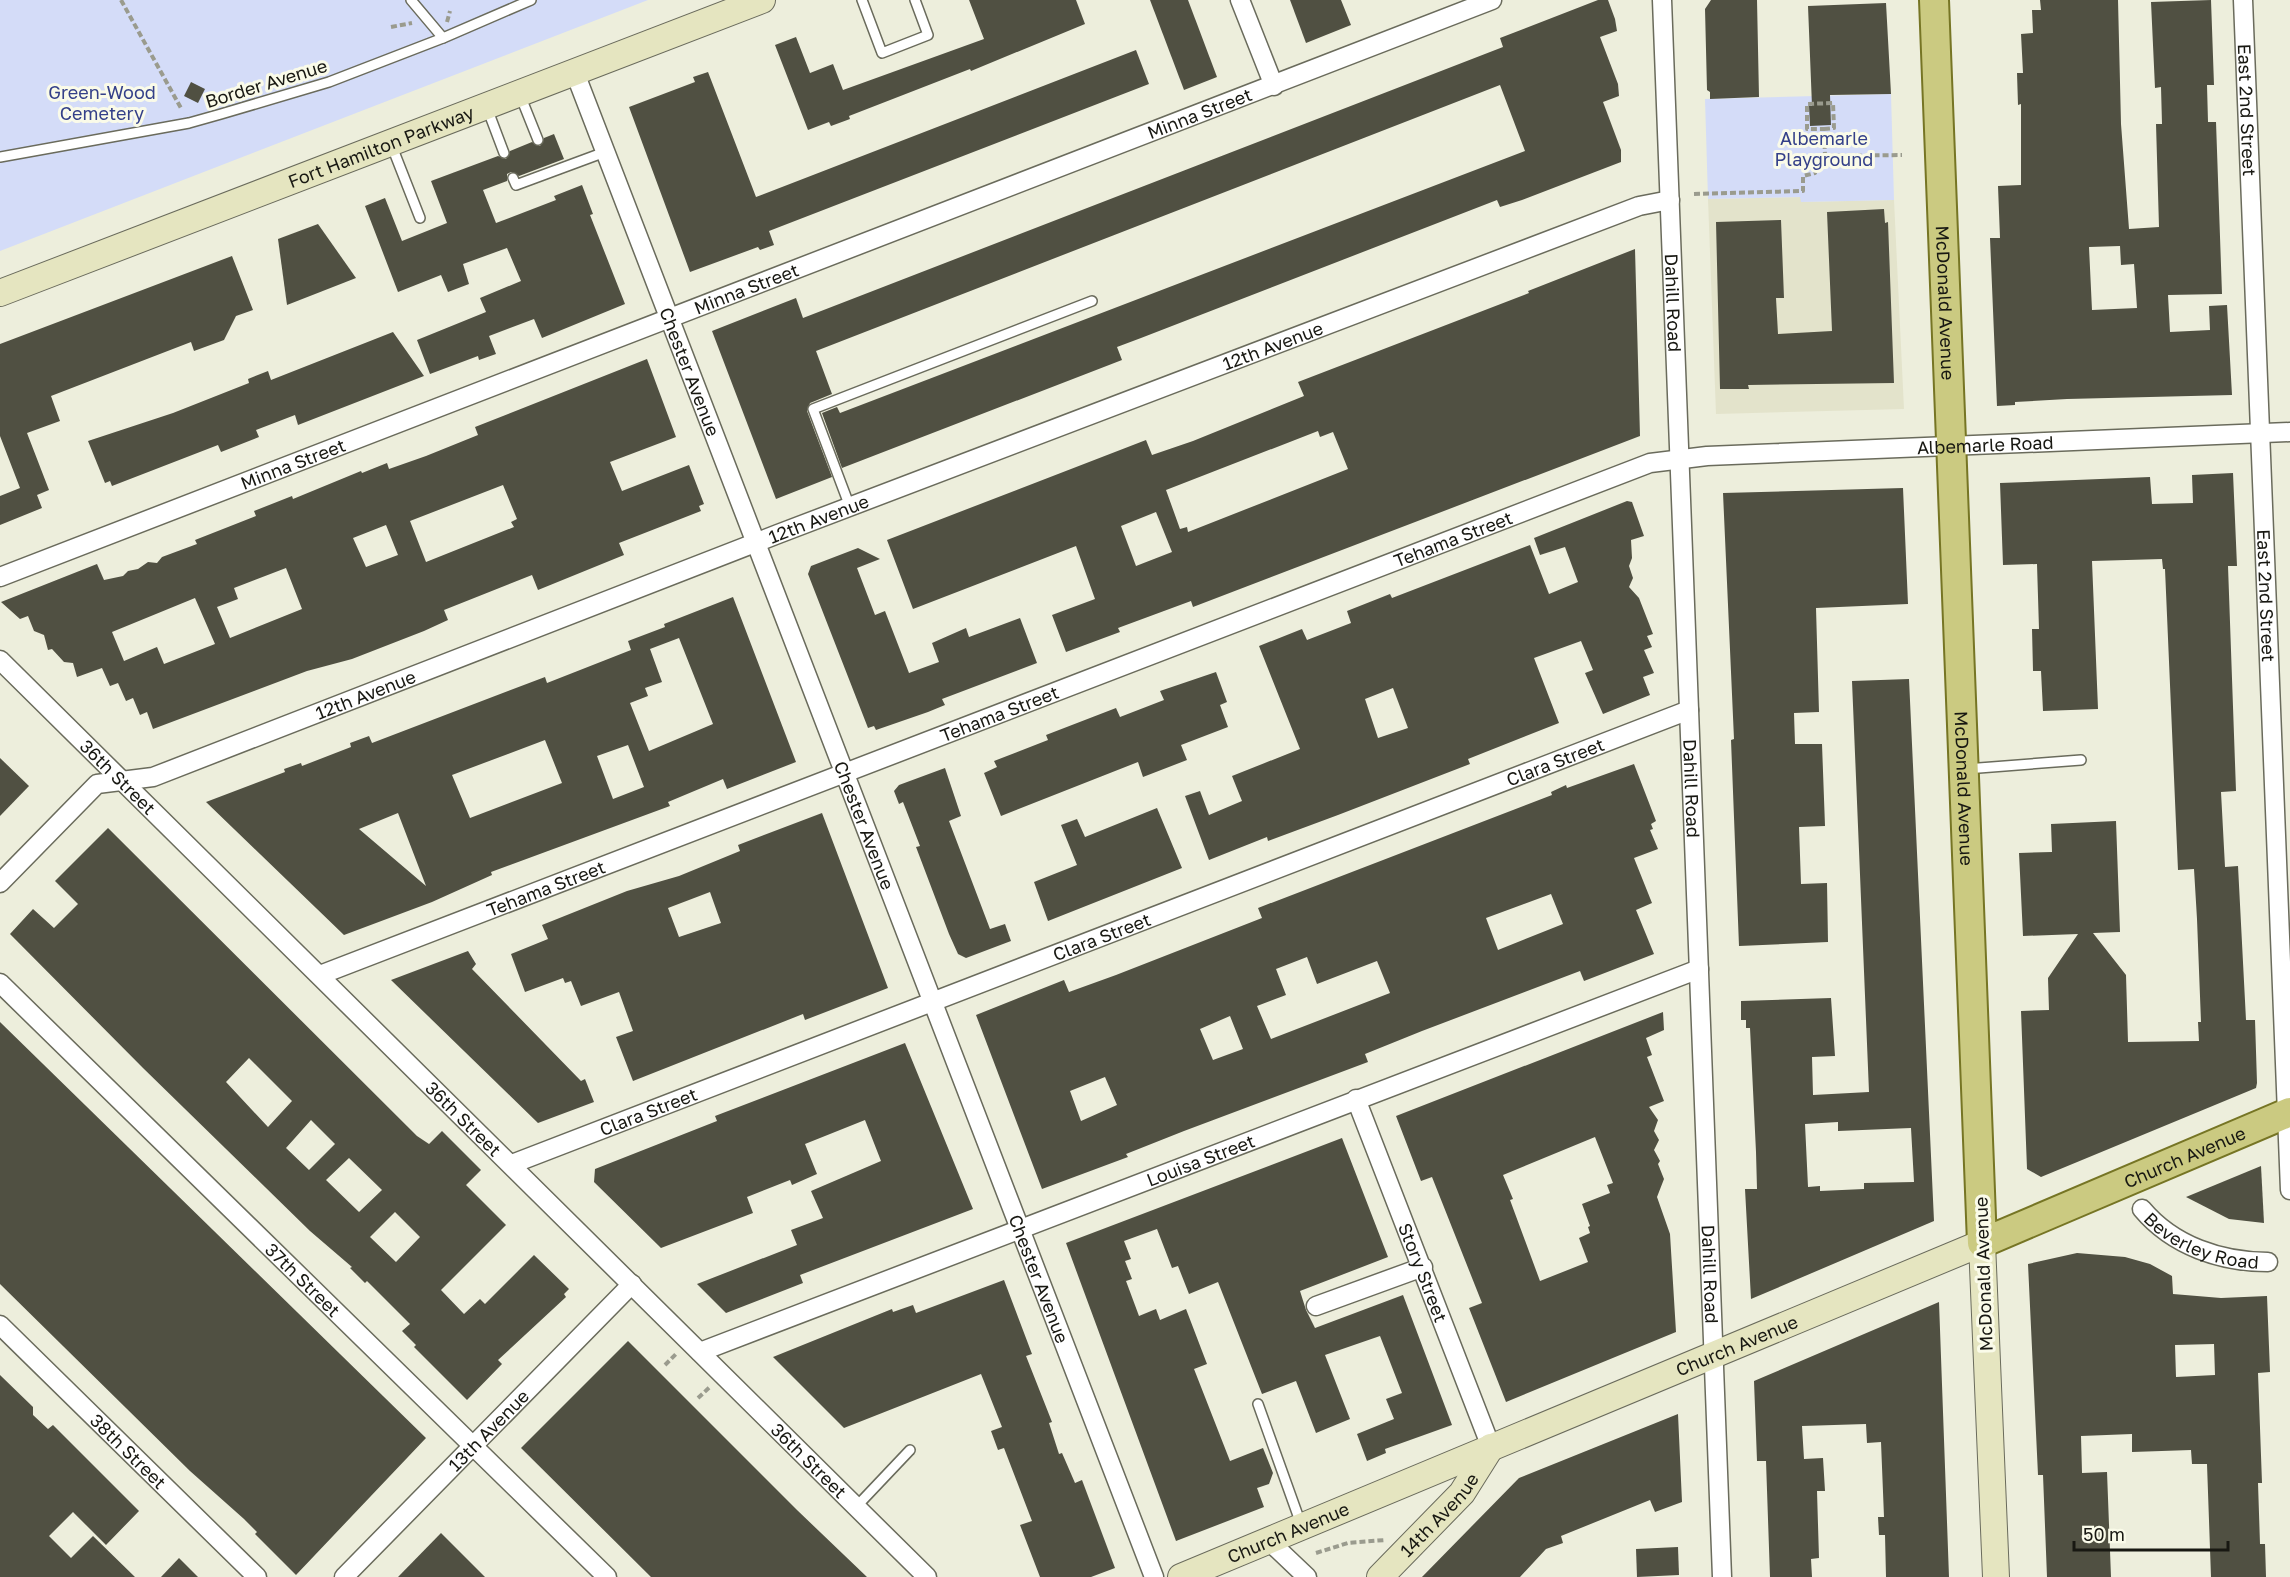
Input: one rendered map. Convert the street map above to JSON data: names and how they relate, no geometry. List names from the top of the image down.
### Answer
{
  "streets": {
    "main road": [
      "Fort Hamilton Parkway",
      "McDonald Avenue",
      "Church Avenue",
      "14th Avenue"
    ],
    "street": [
      "East 2nd Street",
      "Minna Street",
      "Dahill Road",
      "12th Avenue",
      "Chester Avenue",
      "Albemarle Road",
      "Tehama Street",
      "Clara Street",
      "36th Street",
      "Louisa Street",
      "Beverley Road",
      "Story Street",
      "37th Street",
      "13th Avenue",
      "38th Street"
    ],
    "lane": ["Border Avenue"]
  },
  "crossings": [
    ["East 2nd Street", "Albemarle Road"],
    ["East 2nd Street", "Church Avenue"],
    ["Minna Street", "Chester Avenue"],
    ["Fort Hamilton Parkway", "Chester Avenue"],
    ["Dahill Road", "12th Avenue"],
    ["Dahill Road", "Albemarle Road"],
    ["Dahill Road", "Tehama Street"],
    ["Dahill Road", "Clara Street"],
    ["Dahill Road", "Church Avenue"],
    ["Dahill Road", "Louisa Street"],
    ["McDonald Avenue", "Albemarle Road"],
    ["McDonald Avenue", "Church Avenue"],
    ["12th Avenue", "Chester Avenue"],
    ["12th Avenue", "36th Street"],
    ["Chester Avenue", "Tehama Street"],
    ["Chester Avenue", "Clara Street"],
    ["Chester Avenue", "Louisa Street"],
    ["Albemarle Road", "Tehama Street"],
    ["Tehama Street", "36th Street"],
    ["Clara Street", "36th Street"],
    ["36th Street", "Louisa Street"],
    ["36th Street", "13th Avenue"],
    ["Church Avenue", "Story Street"],
    ["Church Avenue", "14th Avenue"],
    ["Louisa Street", "Story Street"],
    ["Story Street", "14th Avenue"],
    ["37th Street", "13th Avenue"]
  ],
  "parks": ["Green-Wood Cemetery", "Albemarle Playground"],
  "scale_bar": "50 m"
}
